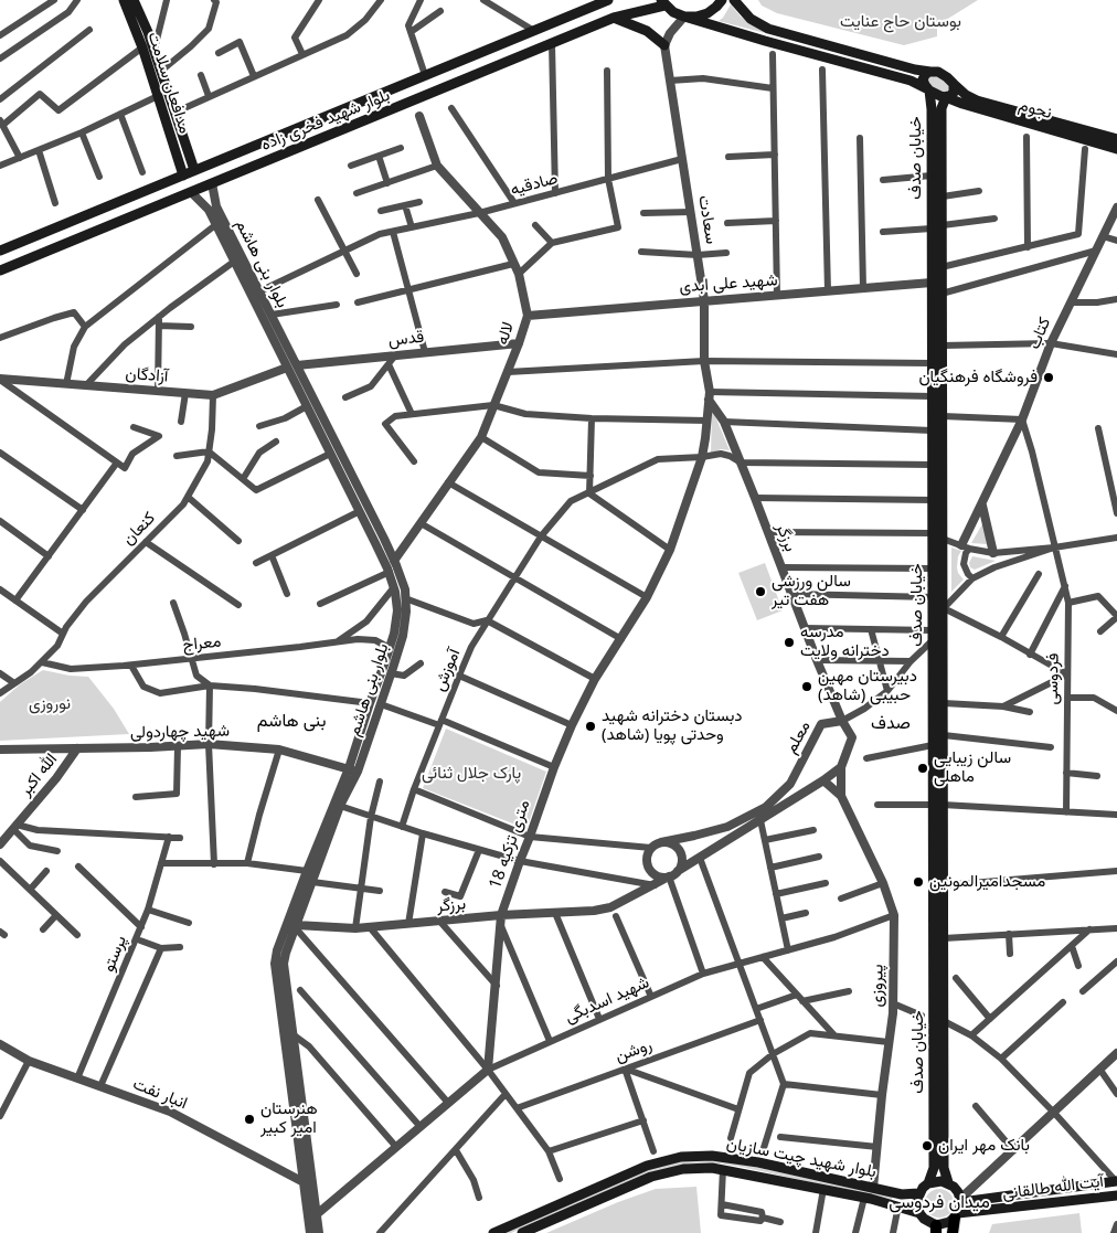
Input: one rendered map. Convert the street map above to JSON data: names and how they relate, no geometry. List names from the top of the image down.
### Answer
{
  "streets": {
    "main road": [
      "مدافعان سلامت",
      "نجوم",
      "بلوار شهید فخری زاده",
      "خیابان صدف",
      "بلوار شهید چیت سازیان",
      "آیت الله طالقانی"
    ],
    "street": [
      "صادقیه",
      "سعادت",
      "بلوار بنی هاشم",
      "شهید علی ابدی",
      "لاله",
      "کتاب",
      "قدس",
      "آزادگان",
      "کنعان",
      "برزگر",
      "معراج",
      "آموزش",
      "فردوسی",
      "شهید چهاردولی",
      "معلم",
      "الله اکبر",
      "18 متری تزکیه",
      "پرستو",
      "پیروزی",
      "شهید اسدبگی",
      "روشن",
      "انبار نفت"
    ]
  },
  "crossings": [
    ["مدافعان سلامت", "بلوار شهید فخری زاده"],
    ["نجوم", "خیابان صدف"],
    ["بلوار شهید فخری زاده", "بلوار بنی هاشم"],
    ["خیابان صدف", "شهید علی ابدی"],
    ["خیابان صدف", "آموزش"],
    ["خیابان صدف", "بلوار شهید چیت سازیان"],
    ["خیابان صدف", "آیت الله طالقانی"],
    ["صادقیه", "سعادت"],
    ["صادقیه", "بلوار بنی هاشم"],
    ["صادقیه", "لاله"],
    ["سعادت", "شهید علی ابدی"],
    ["سعادت", "برزگر"],
    ["سعادت", "18 متری تزکیه"],
    ["بلوار بنی هاشم", "لاله"],
    ["بلوار بنی هاشم", "قدس"],
    ["بلوار بنی هاشم", "آزادگان"],
    ["بلوار بنی هاشم", "برزگر"],
    ["بلوار بنی هاشم", "معراج"],
    ["بلوار بنی هاشم", "شهید چهاردولی"],
    ["بلوار بنی هاشم", "انبار نفت"],
    ["شهید علی ابدی", "لاله"],
    ["لاله", "قدس"],
    ["کتاب", "فردوسی"],
    ["آزادگان", "کنعان"],
    ["کنعان", "معراج"],
    ["برزگر", "آموزش"],
    ["برزگر", "معلم"],
    ["برزگر", "18 متری تزکیه"],
    ["آموزش", "18 متری تزکیه"],
    ["شهید چهاردولی", "الله اکبر"],
    ["18 متری تزکیه", "شهید اسدبگی"],
    ["پرستو", "انبار نفت"],
    ["پیروزی", "شهید اسدبگی"],
    ["پیروزی", "بلوار شهید چیت سازیان"],
    ["بلوار شهید چیت سازیان", "آیت الله طالقانی"]
  ],
  "districts": ["بنی هاشم", "صدف", "میدان فردوسی"],
  "parks": ["بوستان حاج عنایت", "نوروزی", "پارک جلال ثنائی"],
  "places": [
    "فروشگاه فرهنگیان",
    "سالن ورزشی هفت تیر",
    "مدرسه دخترانه ولایت",
    "دبیرستان مهین حبیبی (شاهد)",
    "دبستان دخترانه شهید وحدتی پویا (شاهد)",
    "سالن زیبایی ماهلی",
    "مسجدامیرالمونین",
    "هنرستان امیر کبیر",
    "بانک مهر ایران"
  ]
}
